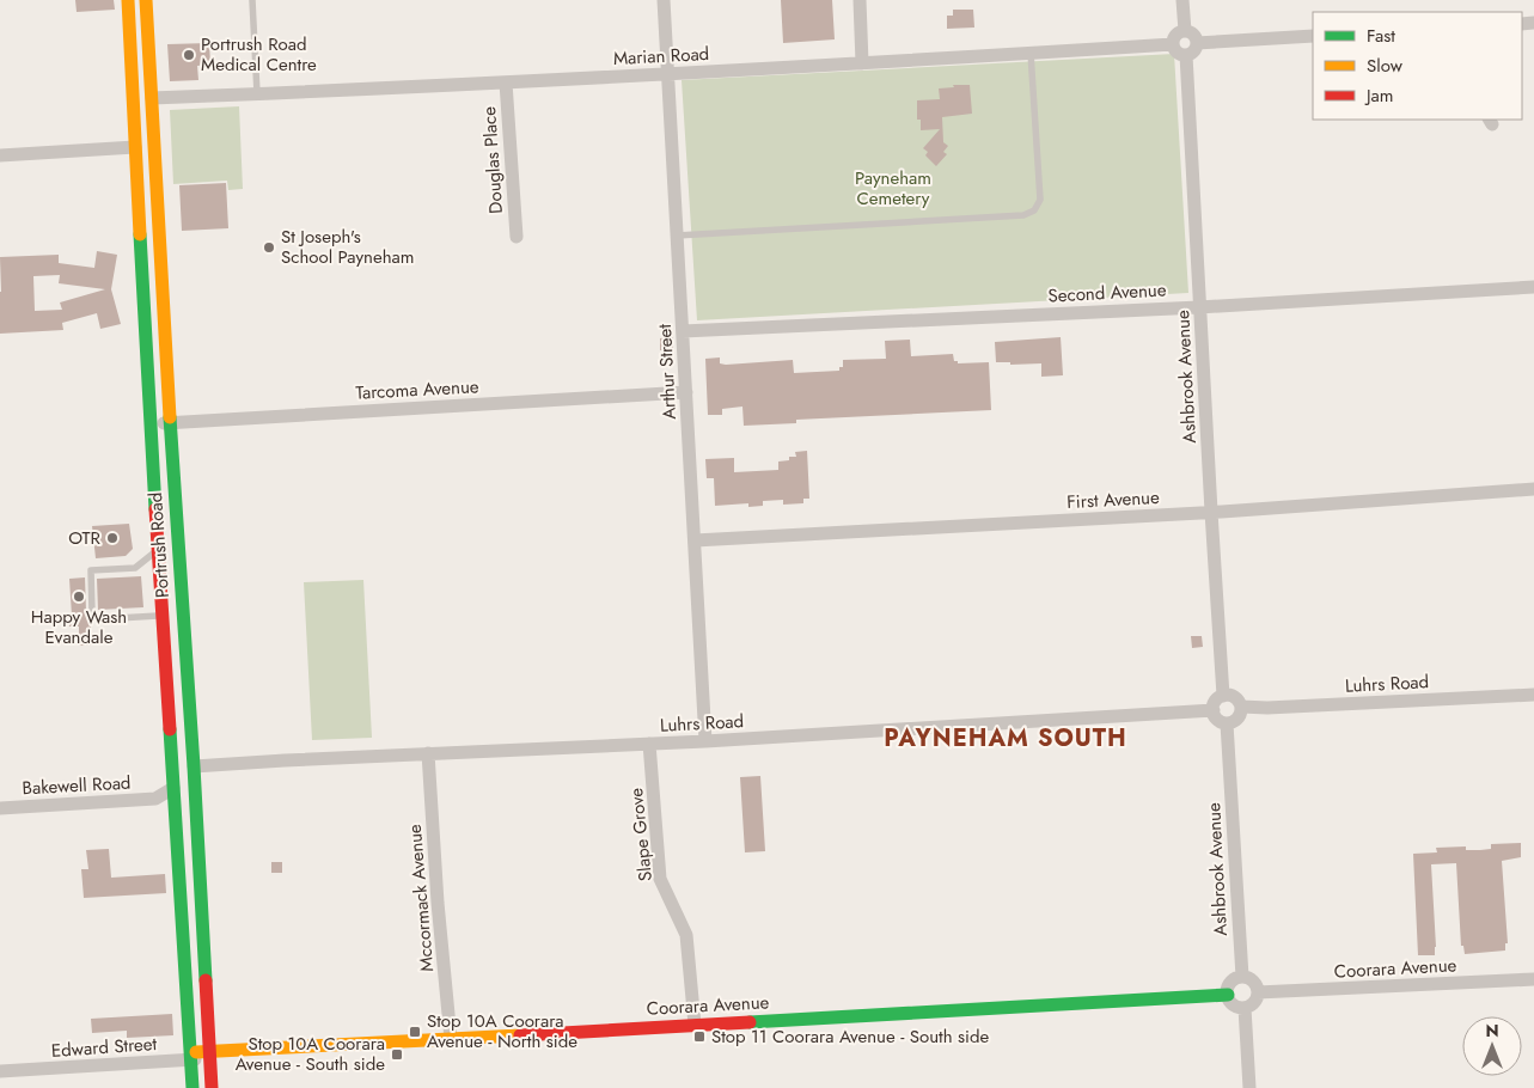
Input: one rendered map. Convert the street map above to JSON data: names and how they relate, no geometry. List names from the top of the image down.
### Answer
{
  "streets": {
    "main road": ["Portrush Road", "Coorara Avenue"],
    "street": [
      "Marian Road",
      "Douglas Place",
      "Second Avenue",
      "Arthur Street",
      "Ashbrook Avenue",
      "Tarcoma Avenue",
      "First Avenue",
      "Luhrs Road",
      "Bakewell Road",
      "Slape Grove",
      "Mccormack Avenue",
      "Edward Street"
    ]
  },
  "crossings": [
    ["Marian Road", "Douglas Place"],
    ["Marian Road", "Arthur Street"],
    ["Marian Road", "Ashbrook Avenue"],
    ["Marian Road", "Portrush Road"],
    ["Second Avenue", "Arthur Street"],
    ["Second Avenue", "Ashbrook Avenue"],
    ["Arthur Street", "Tarcoma Avenue"],
    ["Arthur Street", "First Avenue"],
    ["Arthur Street", "Luhrs Road"],
    ["Ashbrook Avenue", "First Avenue"],
    ["Ashbrook Avenue", "Luhrs Road"],
    ["Ashbrook Avenue", "Coorara Avenue"],
    ["Tarcoma Avenue", "Portrush Road"],
    ["Portrush Road", "Luhrs Road"],
    ["Portrush Road", "Bakewell Road"],
    ["Portrush Road", "Coorara Avenue"],
    ["Portrush Road", "Edward Street"],
    ["Luhrs Road", "Slape Grove"],
    ["Luhrs Road", "Mccormack Avenue"],
    ["Slape Grove", "Coorara Avenue"],
    ["Mccormack Avenue", "Coorara Avenue"],
    ["Coorara Avenue", "Edward Street"]
  ],
  "districts": ["PAYNEHAM SOUTH"],
  "parks": ["Payneham Cemetery"],
  "places": {
    "other": [
      "Portrush Road Medical Centre",
      "St Joseph's School Payneham",
      "OTR",
      "Happy Wash Evandale"
    ],
    "transit": ["Stop 10A Coorara Avenue - North side", "Stop 11 Coorara Avenue - South side", "Stop 10A Coorara Avenue - South side"]
  },
  "legend": ["Fast", "Slow", "Jam"],
  "north": "top"
}
